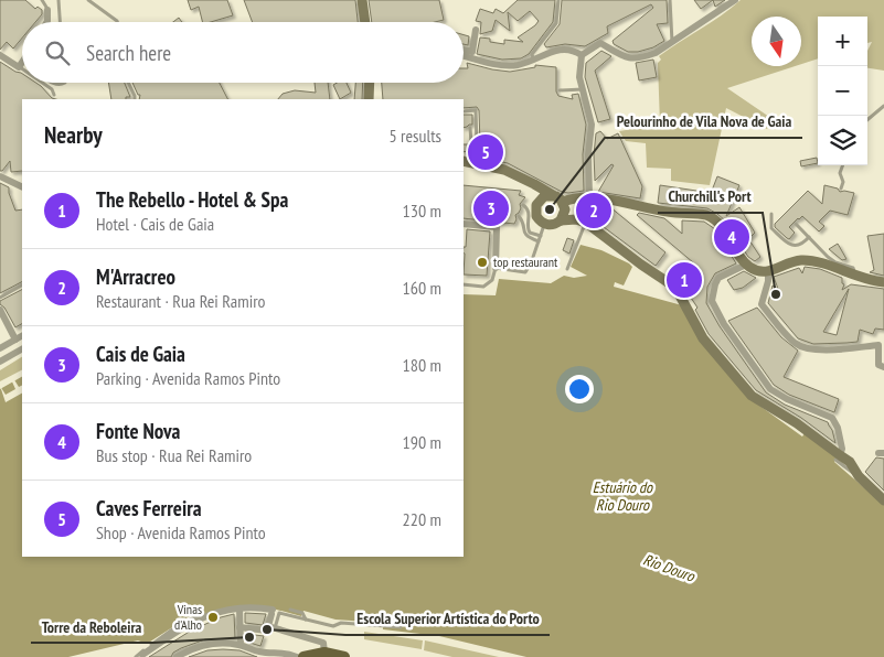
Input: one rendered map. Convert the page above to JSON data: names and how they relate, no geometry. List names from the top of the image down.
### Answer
{
  "water": ["Estuário do Rio Douro", "Rio Douro"],
  "places": [
    "Pelourinho de Vila Nova de Gaia",
    "top restaurant",
    "Churchill's Port",
    "Vinas d'Alho",
    "Escola Superior Artística do Porto",
    "Torre da Reboleira"
  ],
  "north": "bottom",
  "page": {
    "map_buttons": ["+", "−"],
    "search": "Search here",
    "heading": ["Nearby", "5 results"],
    "pins": [
      "5",
      "3",
      "2",
      "4",
      "1"
    ],
    "list": [
      {
        "mark": "1",
        "name": "The Rebello - Hotel & Spa",
        "note": "Hotel · Cais de Gaia",
        "value": "130 m"
      },
      {
        "mark": "2",
        "name": "M'Arracreo",
        "note": "Restaurant · Rua Rei Ramiro",
        "value": "160 m"
      },
      {
        "mark": "3",
        "name": "Cais de Gaia",
        "note": "Parking · Avenida Ramos Pinto",
        "value": "180 m"
      },
      {
        "mark": "4",
        "name": "Fonte Nova",
        "note": "Bus stop · Rua Rei Ramiro",
        "value": "190 m"
      },
      {
        "mark": "5",
        "name": "Caves Ferreira",
        "note": "Shop · Avenida Ramos Pinto",
        "value": "220 m"
      }
    ]
  }
}
